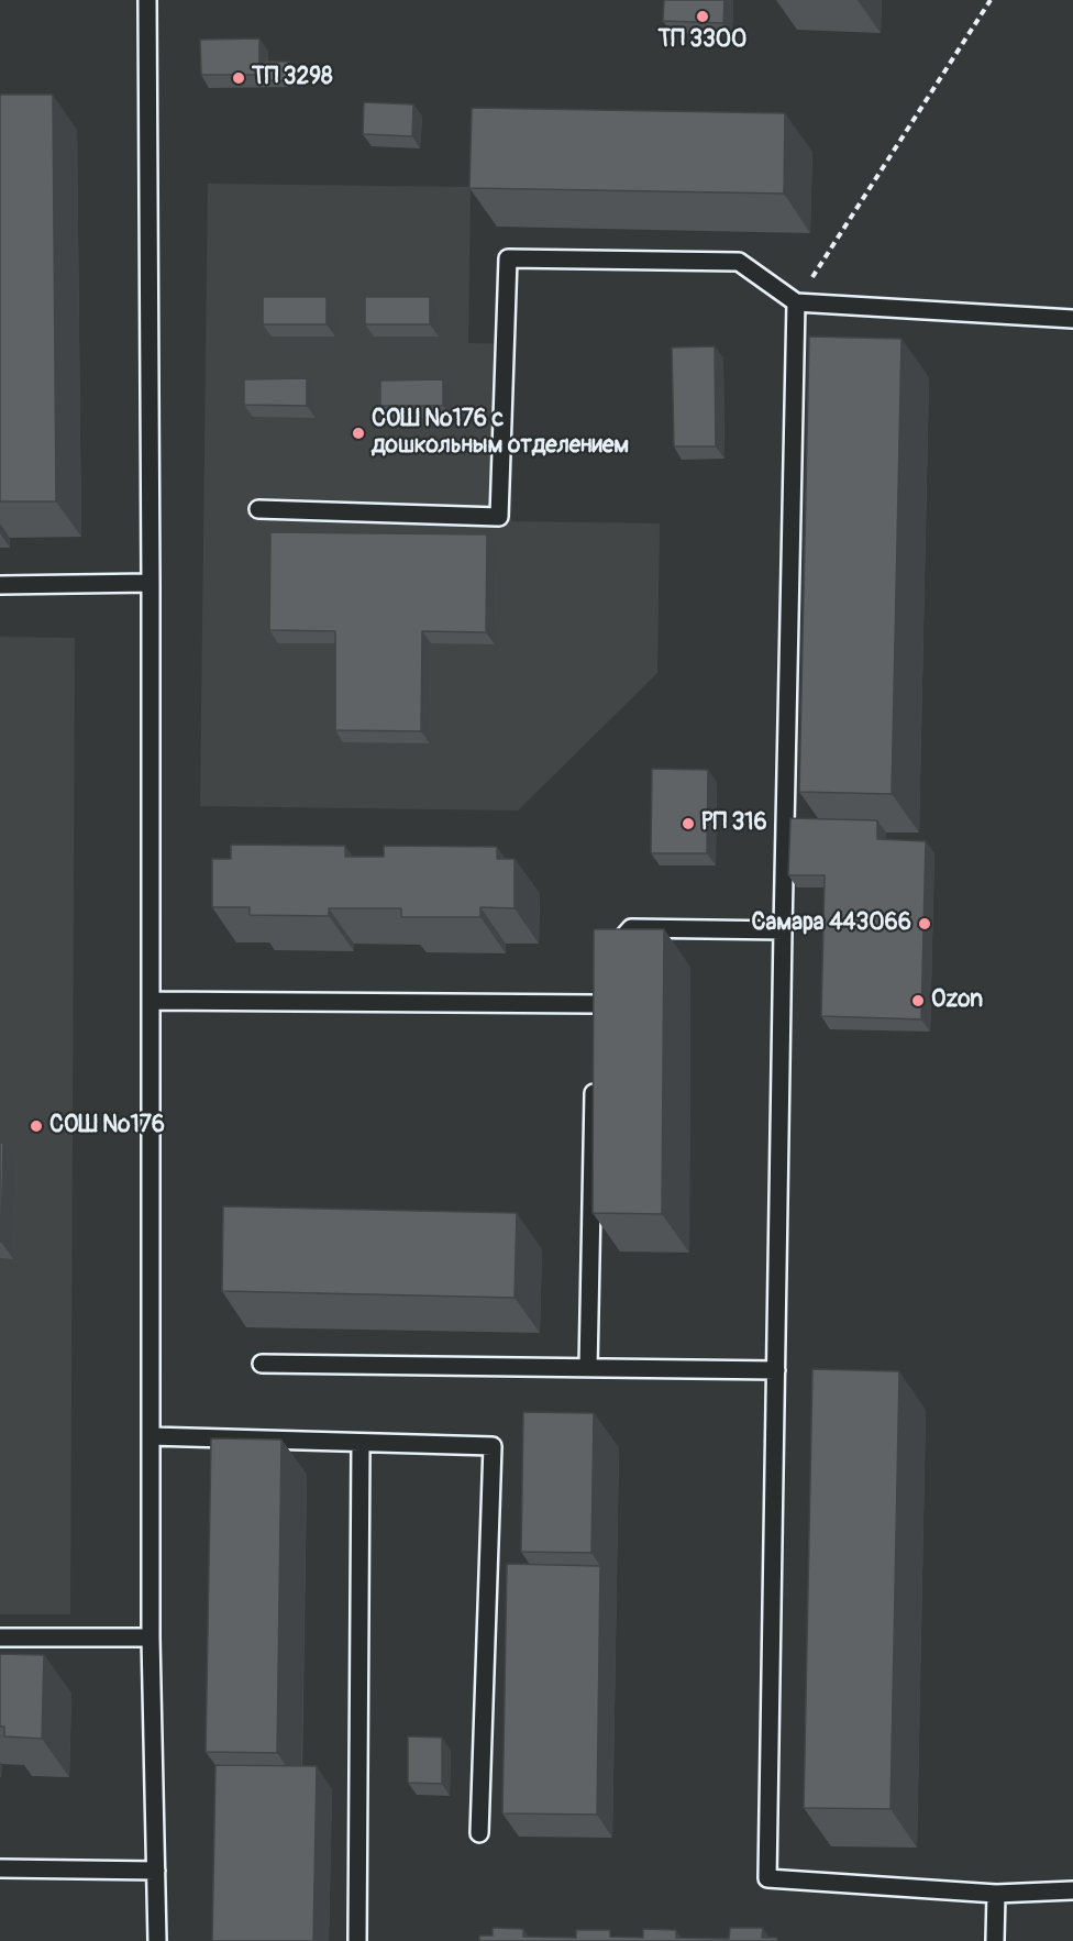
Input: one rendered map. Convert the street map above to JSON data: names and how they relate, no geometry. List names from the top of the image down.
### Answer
{
  "places": [
    "ТП 3300",
    "ТП 3298",
    "СОШ №176 с дошкольным отделением",
    "РП 316",
    "Самара 443066",
    "Ozon",
    "СОШ №176"
  ]
}
